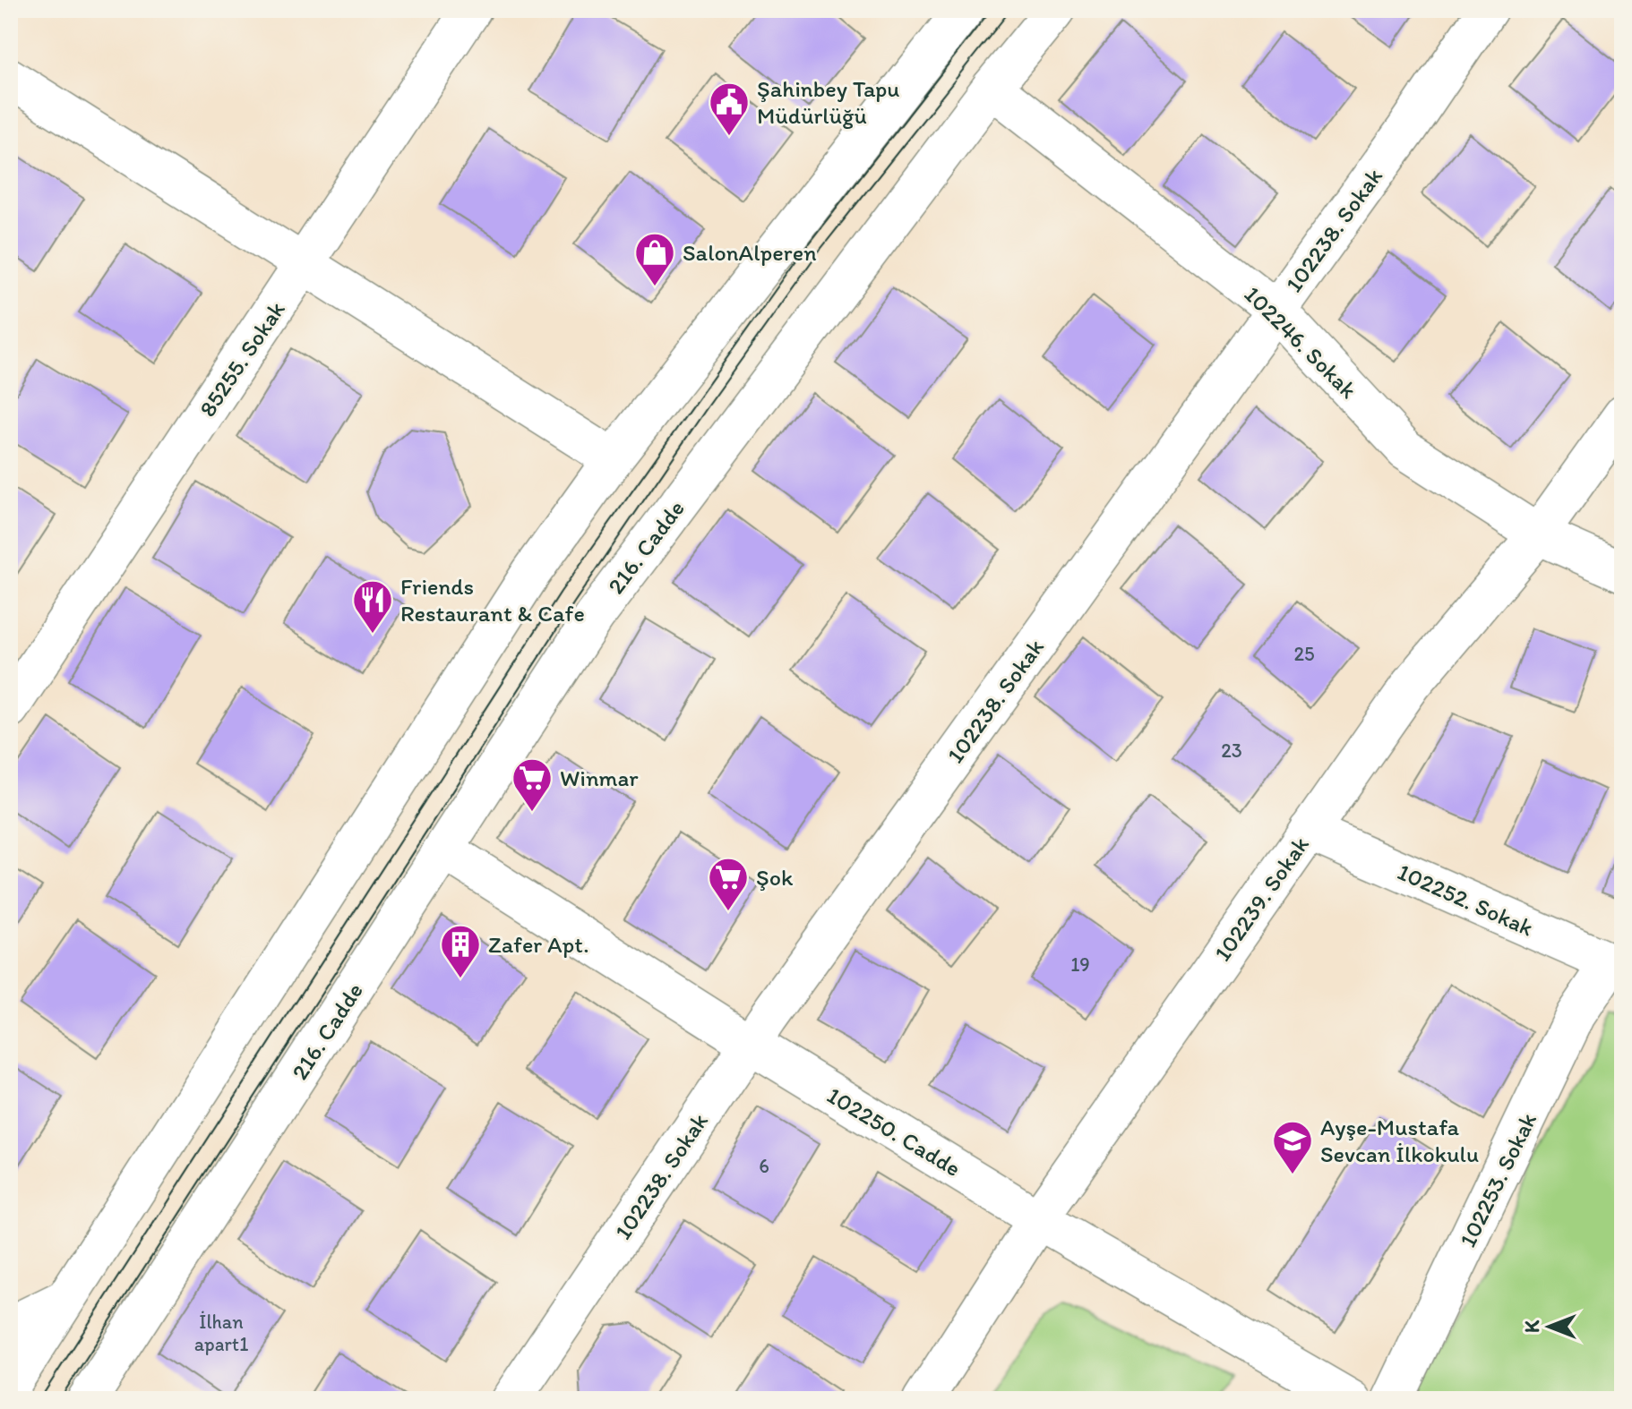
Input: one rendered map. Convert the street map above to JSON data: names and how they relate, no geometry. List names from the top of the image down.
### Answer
{
  "streets": {
    "street": [
      "102238. Sokak",
      "102246. Sokak",
      "85255. Sokak",
      "216. Cadde",
      "102239. Sokak",
      "102252. Sokak",
      "102250. Cadde",
      "102253. Sokak"
    ]
  },
  "crossings": [
    ["102238. Sokak", "102246. Sokak"],
    ["102238. Sokak", "102250. Cadde"],
    ["102246. Sokak", "216. Cadde"],
    ["102246. Sokak", "102239. Sokak"],
    ["216. Cadde", "102250. Cadde"],
    ["102239. Sokak", "102252. Sokak"],
    ["102239. Sokak", "102250. Cadde"],
    ["102252. Sokak", "102253. Sokak"]
  ],
  "places": {
    "public building": ["Şahinbey Tapu Müdürlüğü"],
    "shop": ["SalonAlperen"],
    "restaurant": ["Friends Restaurant & Cafe"],
    "supermarket": ["Winmar", "Şok"],
    "building": ["Zafer Apt."],
    "school or university": ["Ayşe-Mustafa Sevcan İlkokulu"]
  },
  "house_numbers": [
    "25",
    "23",
    "19",
    "6",
    "İlhan apart1"
  ],
  "north": "left"
}
